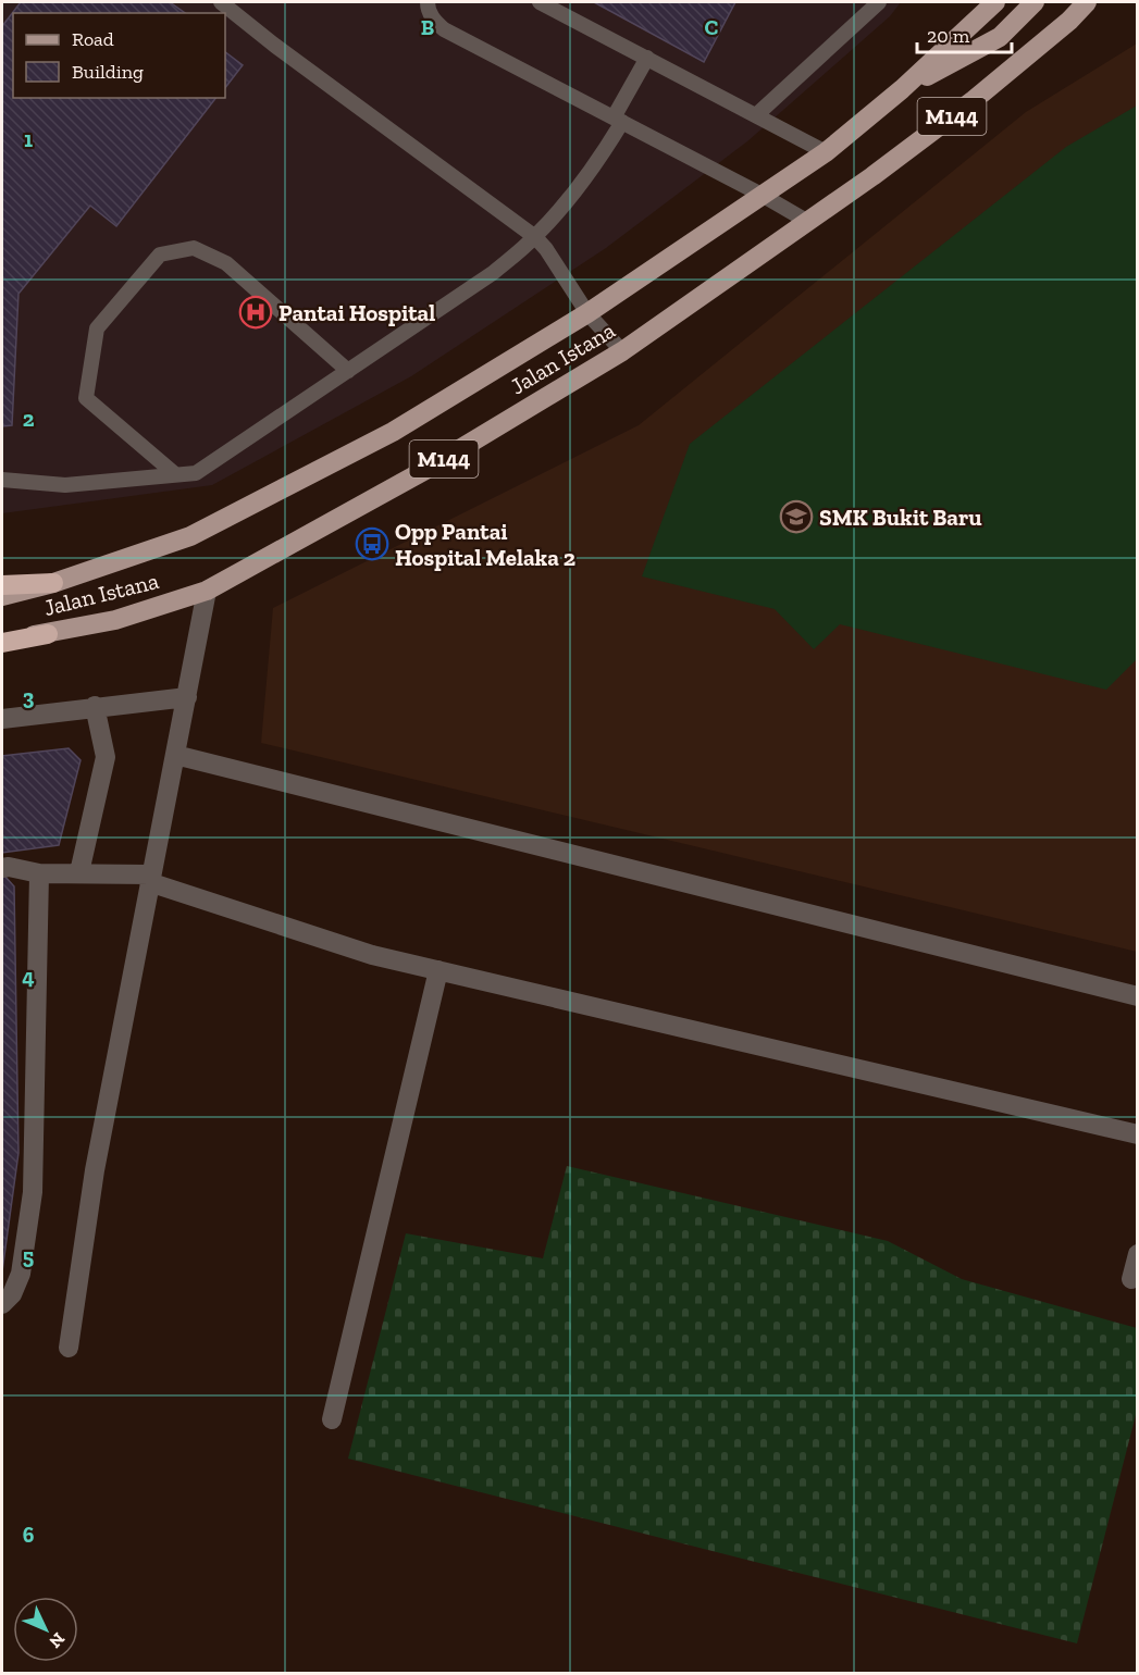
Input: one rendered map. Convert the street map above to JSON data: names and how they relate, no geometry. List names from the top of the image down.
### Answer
{
  "streets": {
    "main road": ["M144", "Jalan Istana"]
  },
  "places": {
    "hospital": ["Pantai Hospital"],
    "school or university": ["SMK Bukit Baru"],
    "bus stop": ["Opp Pantai Hospital Melaka 2"]
  },
  "legend": ["Road", "Building"],
  "scale_bar": "20 m",
  "north": "bottom right",
  "grid": {
    "columns": ["B", "C"],
    "rows": [
      "1",
      "2",
      "3",
      "4",
      "5",
      "6"
    ]
  }
}
